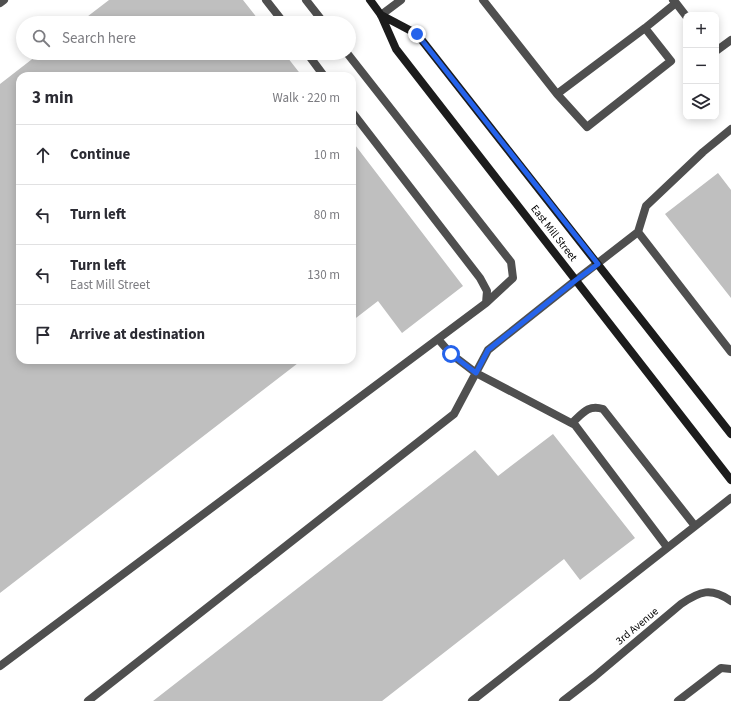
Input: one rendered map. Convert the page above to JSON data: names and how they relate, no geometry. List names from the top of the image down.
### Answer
{
  "streets": {
    "main road": ["East Mill Street"],
    "lane": ["3rd Avenue"]
  },
  "page": {
    "map_buttons": ["+", "−"],
    "search": "Search here",
    "heading": ["3 min", "Walk · 220 m"],
    "list": [
      ["Continue", "10 m"],
      ["Turn left", "80 m"],
      ["Turn left", "East Mill Street", "130 m"],
      "Arrive at destination"
    ]
  }
}
